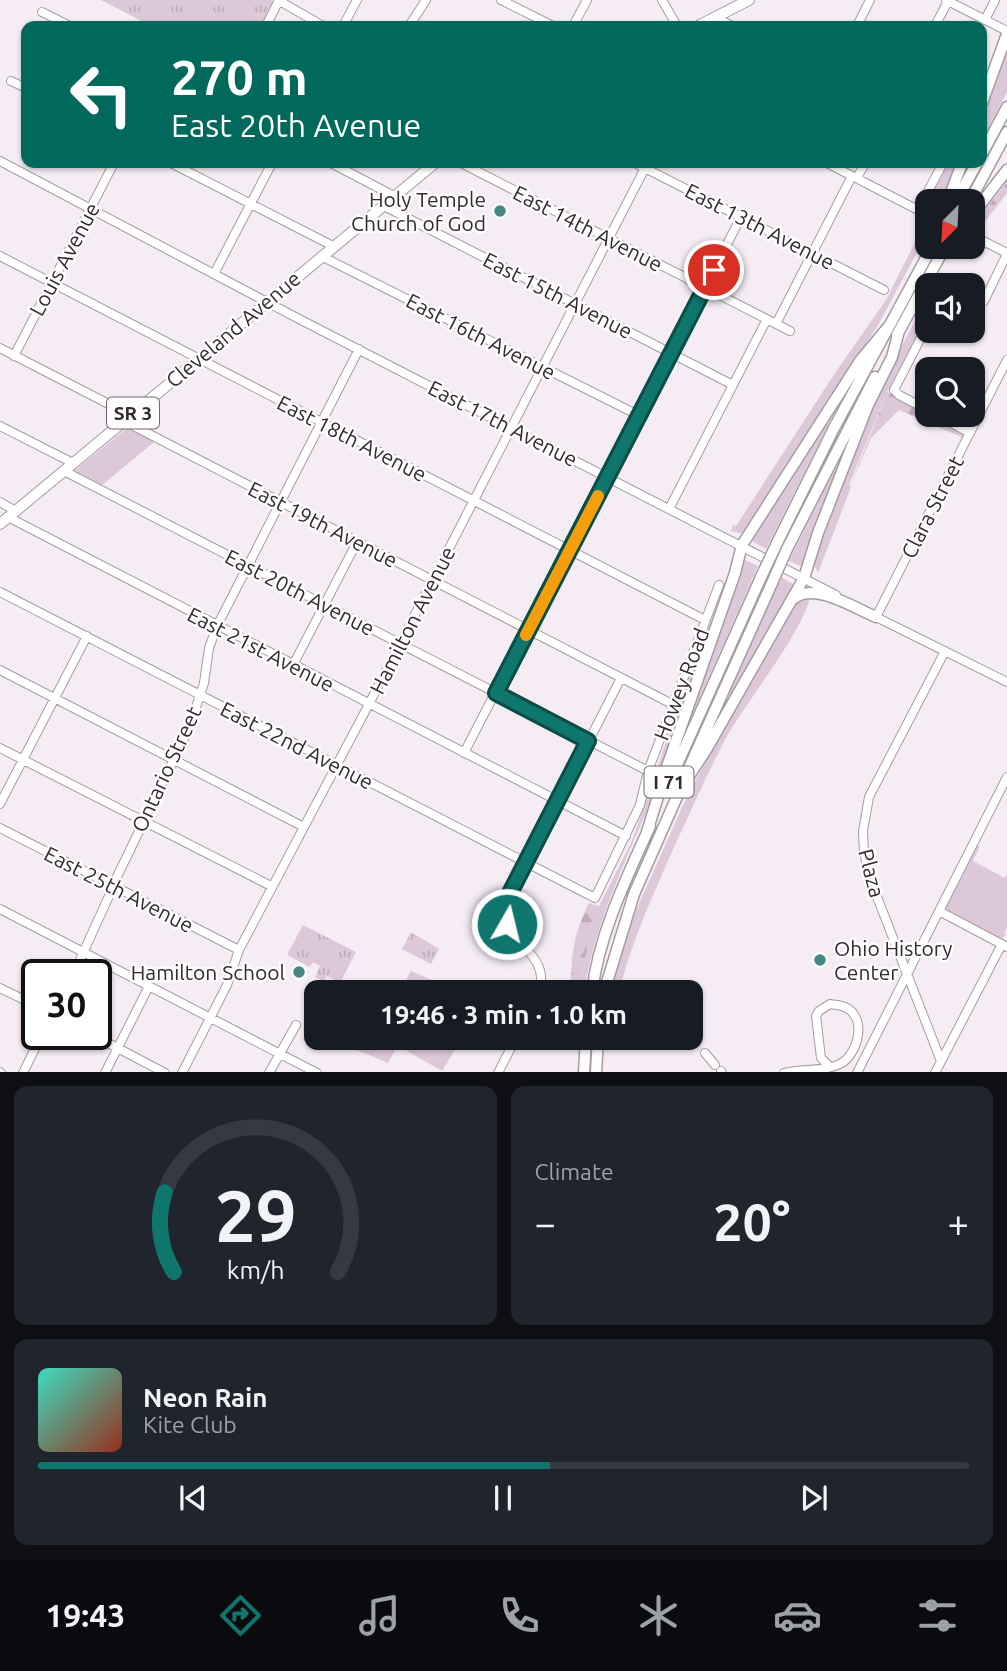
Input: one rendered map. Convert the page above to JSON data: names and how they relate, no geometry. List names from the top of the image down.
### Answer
{
  "streets": {
    "highway": ["I 71"],
    "main road": ["Cleveland Avenue", "SR 3"],
    "street": [
      "East 13th Avenue",
      "East 14th Avenue",
      "Louis Avenue",
      "East 15th Avenue",
      "East 16th Avenue",
      "East 17th Avenue",
      "East 18th Avenue",
      "Clara Street",
      "East 19th Avenue",
      "East 20th Avenue",
      "Hamilton Avenue",
      "East 21st Avenue",
      "Howey Road",
      "East 22nd Avenue",
      "Ontario Street",
      "Plaza",
      "East 25th Avenue"
    ]
  },
  "crossings": [
    ["East 13th Avenue", "Hamilton Avenue"],
    ["East 14th Avenue", "Hamilton Avenue"],
    ["Louis Avenue", "East 17th Avenue"],
    ["Louis Avenue", "East 18th Avenue"],
    ["Louis Avenue", "East 19th Avenue"],
    ["East 15th Avenue", "Cleveland Avenue"],
    ["East 15th Avenue", "Hamilton Avenue"],
    ["Cleveland Avenue", "East 16th Avenue"],
    ["Cleveland Avenue", "East 17th Avenue"],
    ["Cleveland Avenue", "East 18th Avenue"],
    ["Cleveland Avenue", "East 19th Avenue"],
    ["Cleveland Avenue", "East 20th Avenue"],
    ["Cleveland Avenue", "East 21st Avenue"],
    ["East 16th Avenue", "Hamilton Avenue"],
    ["East 17th Avenue", "Clara Street"],
    ["East 17th Avenue", "Hamilton Avenue"],
    ["East 17th Avenue", "Ontario Street"],
    ["East 17th Avenue", "Plaza"],
    ["East 18th Avenue", "Hamilton Avenue"],
    ["East 18th Avenue", "Howey Road"],
    ["East 18th Avenue", "Ontario Street"],
    ["East 19th Avenue", "Hamilton Avenue"],
    ["East 19th Avenue", "Howey Road"],
    ["East 19th Avenue", "Ontario Street"],
    ["East 20th Avenue", "Hamilton Avenue"],
    ["East 20th Avenue", "Howey Road"],
    ["East 20th Avenue", "Ontario Street"],
    ["Hamilton Avenue", "East 21st Avenue"],
    ["Hamilton Avenue", "East 22nd Avenue"],
    ["Hamilton Avenue", "East 25th Avenue"],
    ["East 21st Avenue", "Howey Road"],
    ["East 21st Avenue", "Ontario Street"],
    ["Howey Road", "East 22nd Avenue"],
    ["East 22nd Avenue", "Ontario Street"],
    ["Ontario Street", "East 25th Avenue"]
  ],
  "places": ["Holy Temple Church of God", "Ohio History Center", "Hamilton School"],
  "north": "bottom left",
  "page": {
    "turn": ["270 m", "East 20th Avenue"],
    "limit": "30",
    "trip": "19:46 · 3 min · 1.0 km",
    "tile": "Climate",
    "heat": ["−", "20°", "+"],
    "song": ["Neon Rain", "Kite Club"],
    "tabs": "19:43",
    "gauge": ["29", "km/h"]
  }
}
